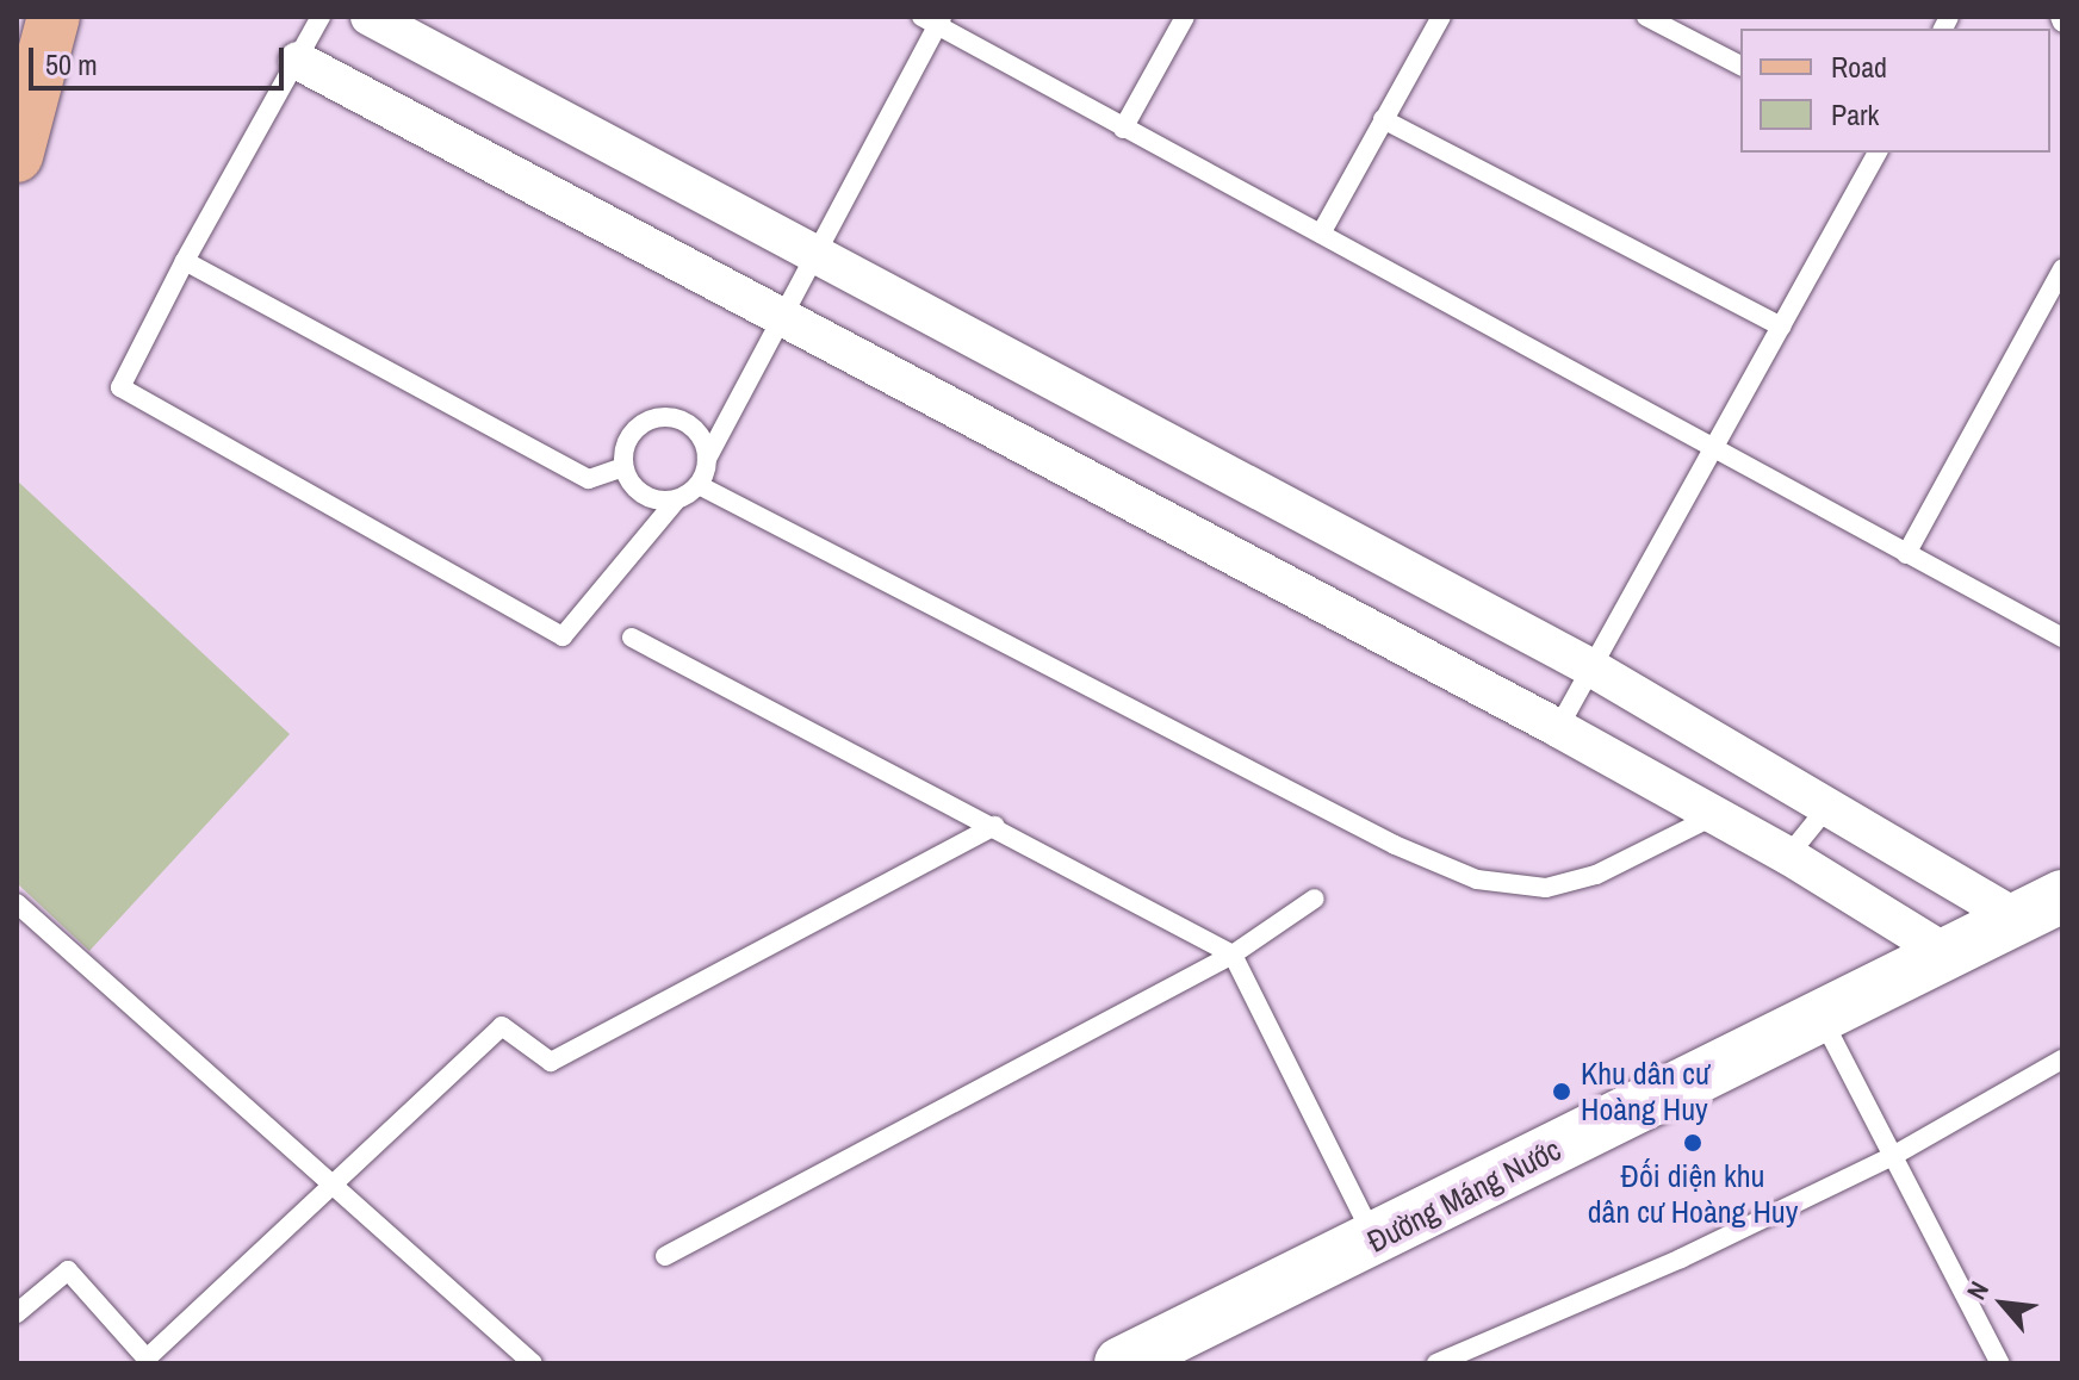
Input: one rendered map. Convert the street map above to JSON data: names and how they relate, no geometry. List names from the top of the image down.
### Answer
{
  "streets": {
    "main road": ["Đường Máng Nước"]
  },
  "places": ["Khu dân cư Hoàng Huy", "Đối diện khu dân cư Hoàng Huy"],
  "legend": ["Road", "Park"],
  "scale_bar": "50 m",
  "north": "top left"
}
